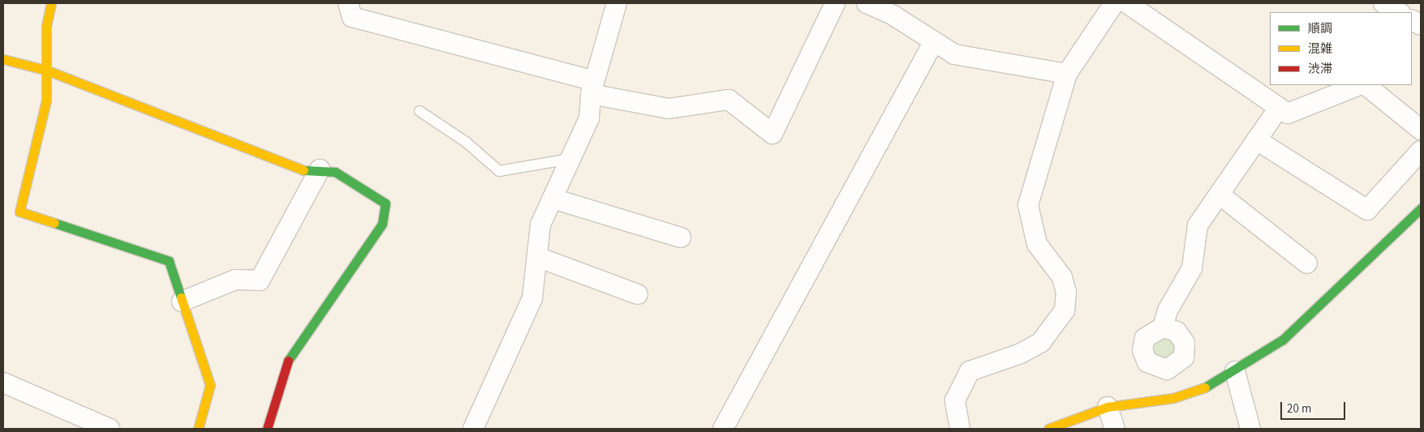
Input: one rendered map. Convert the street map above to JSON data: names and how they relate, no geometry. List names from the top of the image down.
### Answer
{
  "legend": ["順調", "混雑", "渋滞"],
  "scale_bar": "20 m"
}
